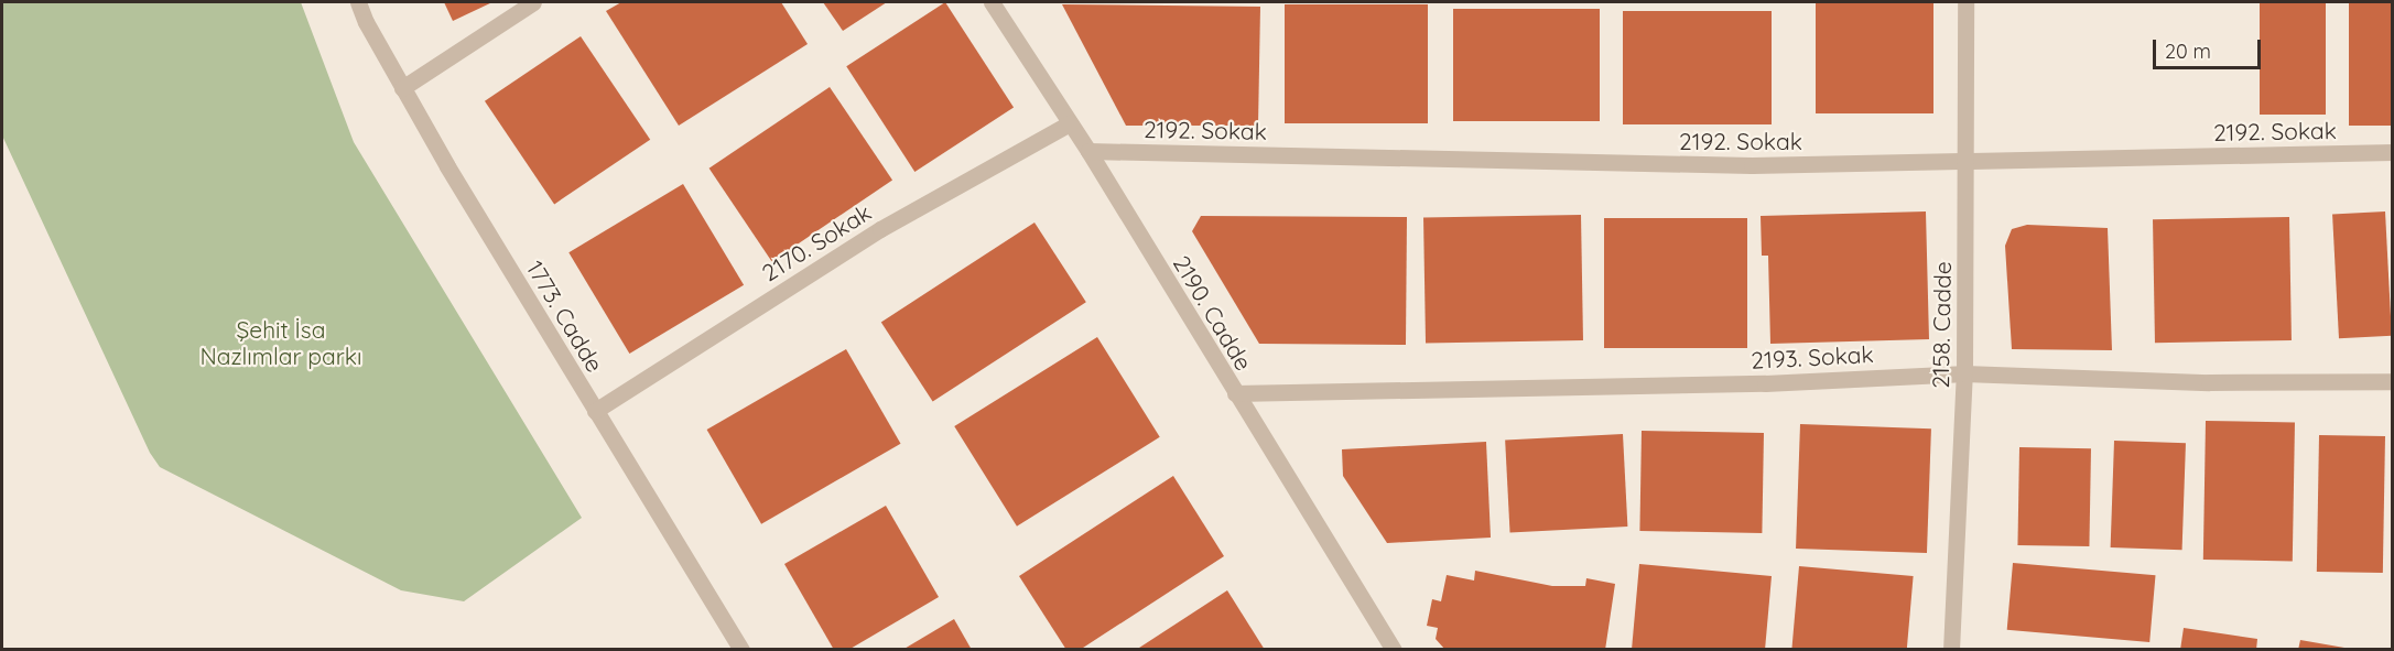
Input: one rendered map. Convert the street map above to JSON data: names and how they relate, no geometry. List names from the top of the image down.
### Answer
{
  "streets": {
    "street": [
      "2192. Sokak",
      "2170. Sokak",
      "2190. Cadde",
      "1773. Cadde",
      "2158. Cadde",
      "2193. Sokak"
    ]
  },
  "crossings": [
    ["2192. Sokak", "2190. Cadde"],
    ["2192. Sokak", "2158. Cadde"],
    ["2170. Sokak", "2190. Cadde"],
    ["2170. Sokak", "1773. Cadde"],
    ["2190. Cadde", "2193. Sokak"],
    ["2158. Cadde", "2193. Sokak"]
  ],
  "parks": ["Şehit İsa Nazlımlar parkı"],
  "scale_bar": "20 m"
}
